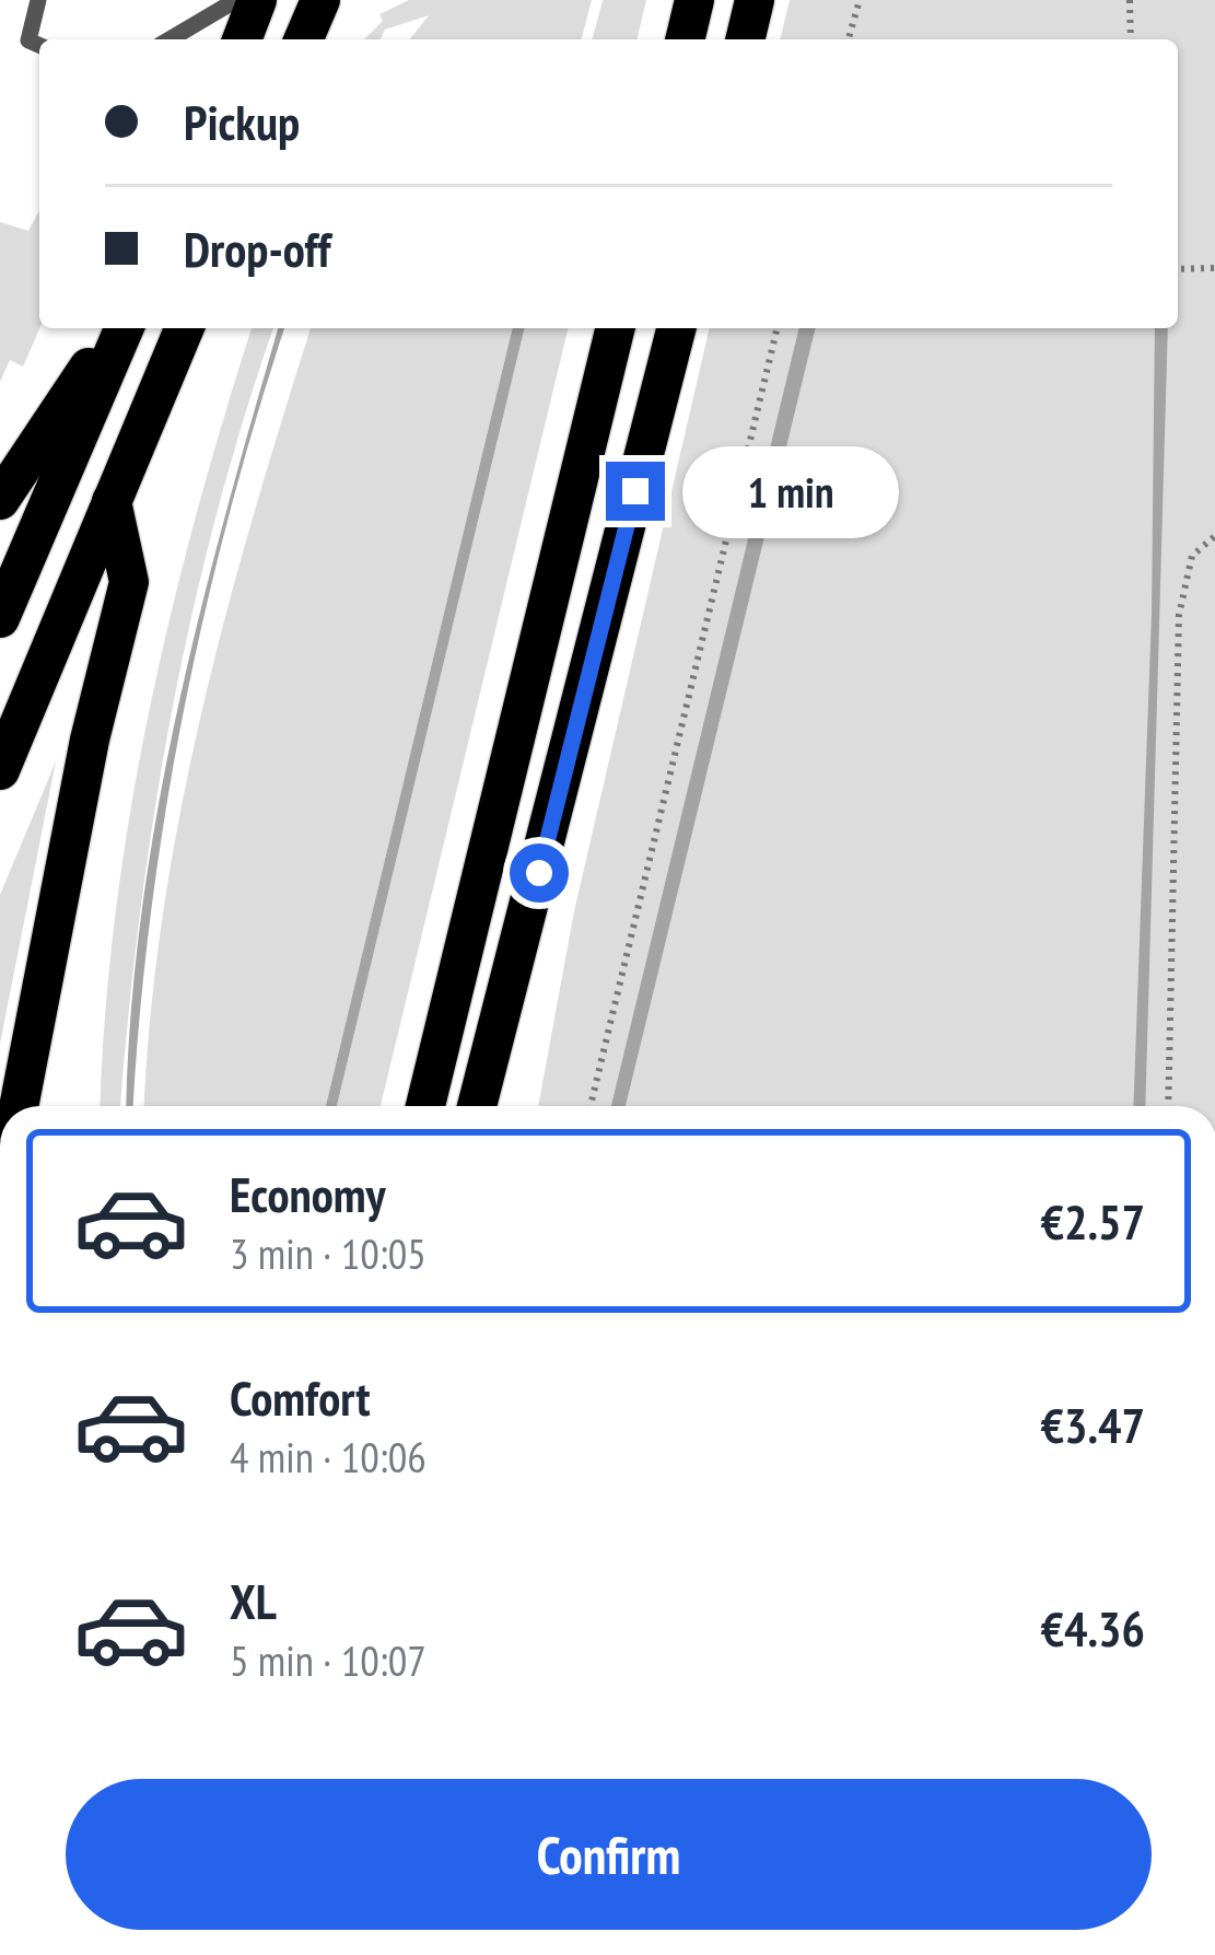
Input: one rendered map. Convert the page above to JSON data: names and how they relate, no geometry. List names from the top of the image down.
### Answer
{
  "page": {
    "banner": ["Pickup", "Drop-off"],
    "bubble": "1 min",
    "list": [
      {
        "name": "Economy",
        "note": "3 min · 10:05",
        "value": "€2.57"
      },
      {
        "name": "Comfort",
        "note": "4 min · 10:06",
        "value": "€3.47"
      },
      {
        "name": "XL",
        "note": "5 min · 10:07",
        "value": "€4.36"
      }
    ],
    "buttons": "Confirm"
  }
}
